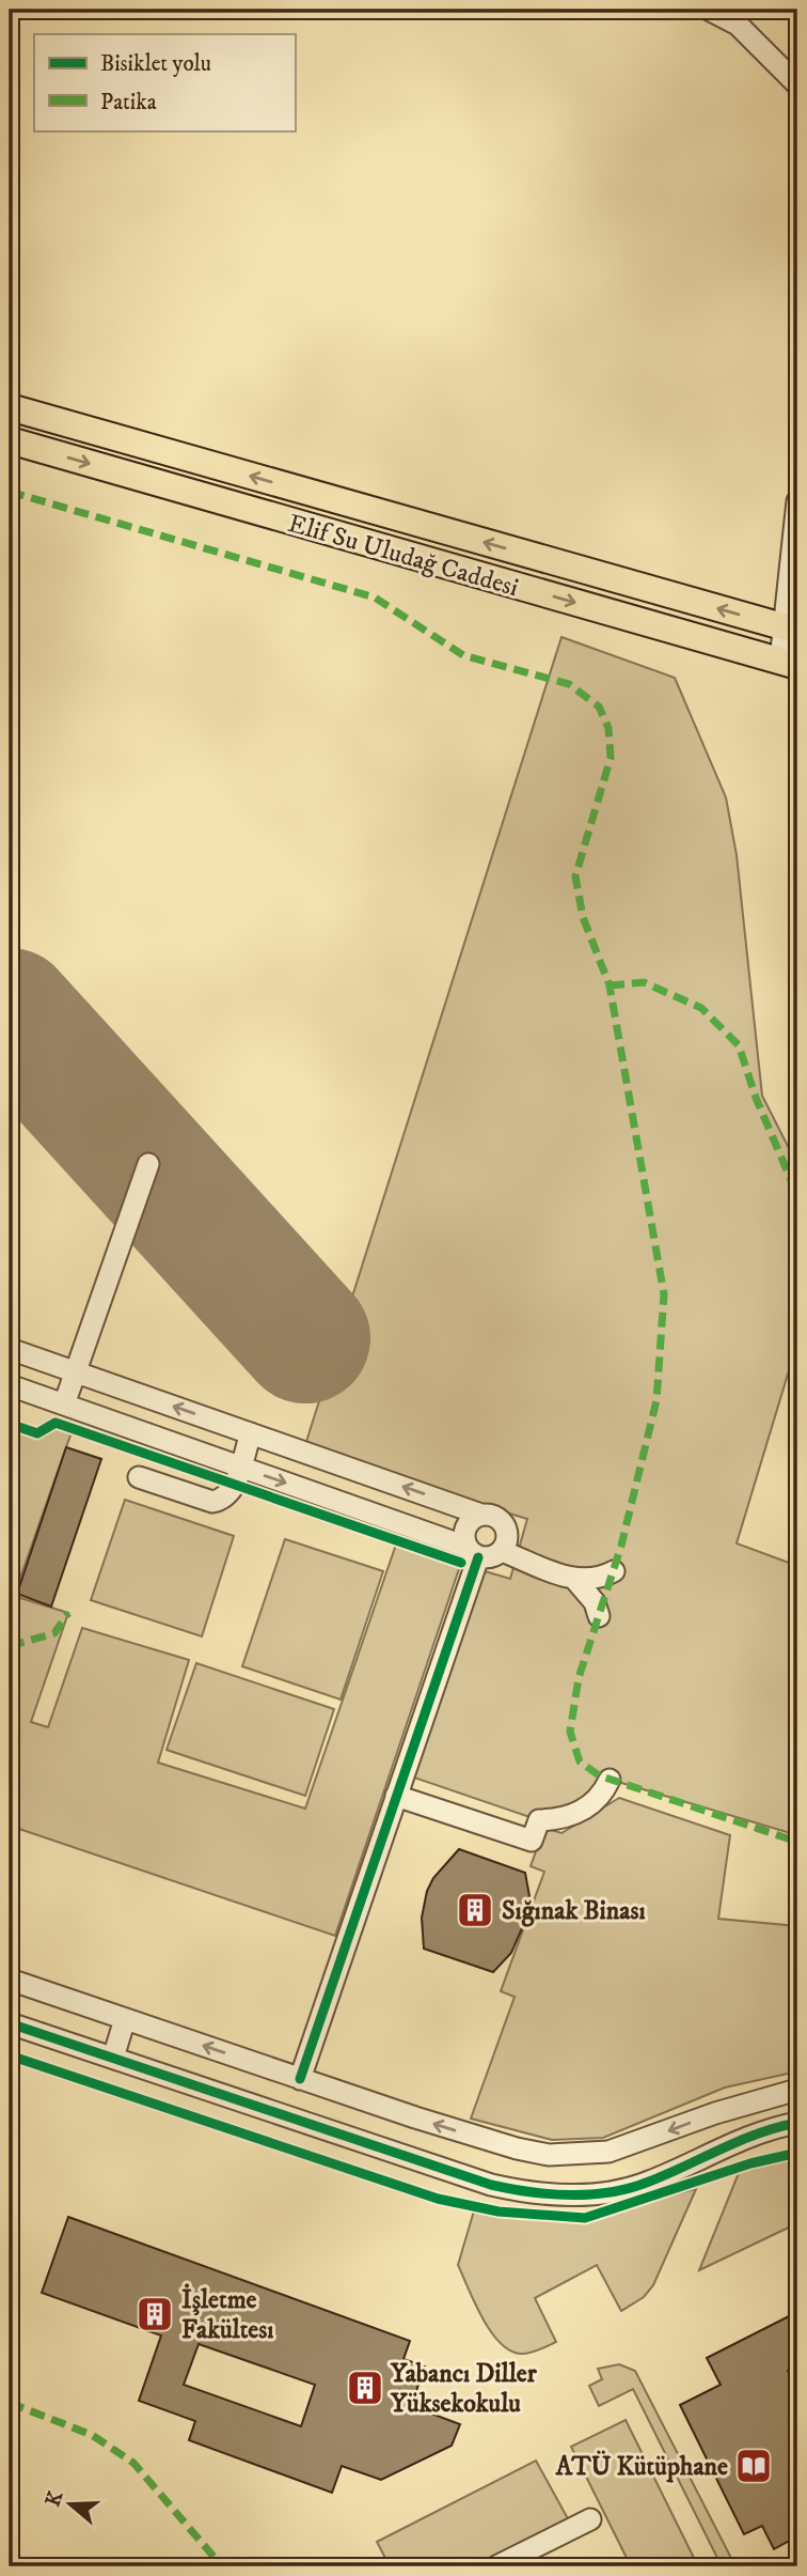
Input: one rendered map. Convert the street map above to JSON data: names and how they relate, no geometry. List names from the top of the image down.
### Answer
{
  "streets": {
    "main road": ["Elif Su Uludağ Caddesi"]
  },
  "places": {
    "building": ["Sığınak Binası", "İşletme Fakültesı", "Yabancı Diller Yüksekokulu"],
    "library": ["ATÜ Kütüphane"]
  },
  "legend": ["Bisiklet yolu", "Patika"],
  "north": "left"
}
